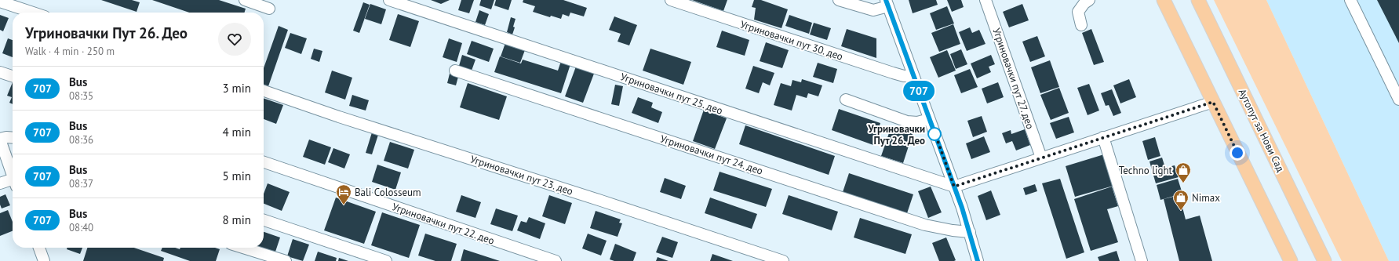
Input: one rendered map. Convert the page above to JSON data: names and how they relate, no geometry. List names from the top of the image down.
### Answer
{
  "streets": {
    "main road": ["Аутопут за Нови Сад"],
    "street": [
      "Угриновачки пут 30. део",
      "Угриновачки пут 27. део",
      "Угриновачки пут 25. део",
      "Угриновачки пут 24. део",
      "Угриновачки пут 23. део",
      "Угриновачки пут 22. део"
    ]
  },
  "places": {
    "other": ["Угриновачки Пут 26. Део"],
    "shop": ["Techno light", "Nimax"],
    "hotel": ["Bali Colosseum"]
  },
  "lines": ["bus line 707"],
  "page": {
    "on_map": "707",
    "heading": ["Угриновачки Пут 26. Део", "Walk · 4 min · 250 m"],
    "list": [
      {
        "mark": "707",
        "name": "Bus",
        "note": "08:35",
        "value": "3 min"
      },
      {
        "mark": "707",
        "name": "Bus",
        "note": "08:36",
        "value": "4 min"
      },
      {
        "mark": "707",
        "name": "Bus",
        "note": "08:37",
        "value": "5 min"
      },
      {
        "mark": "707",
        "name": "Bus",
        "note": "08:40",
        "value": "8 min"
      }
    ]
  }
}
